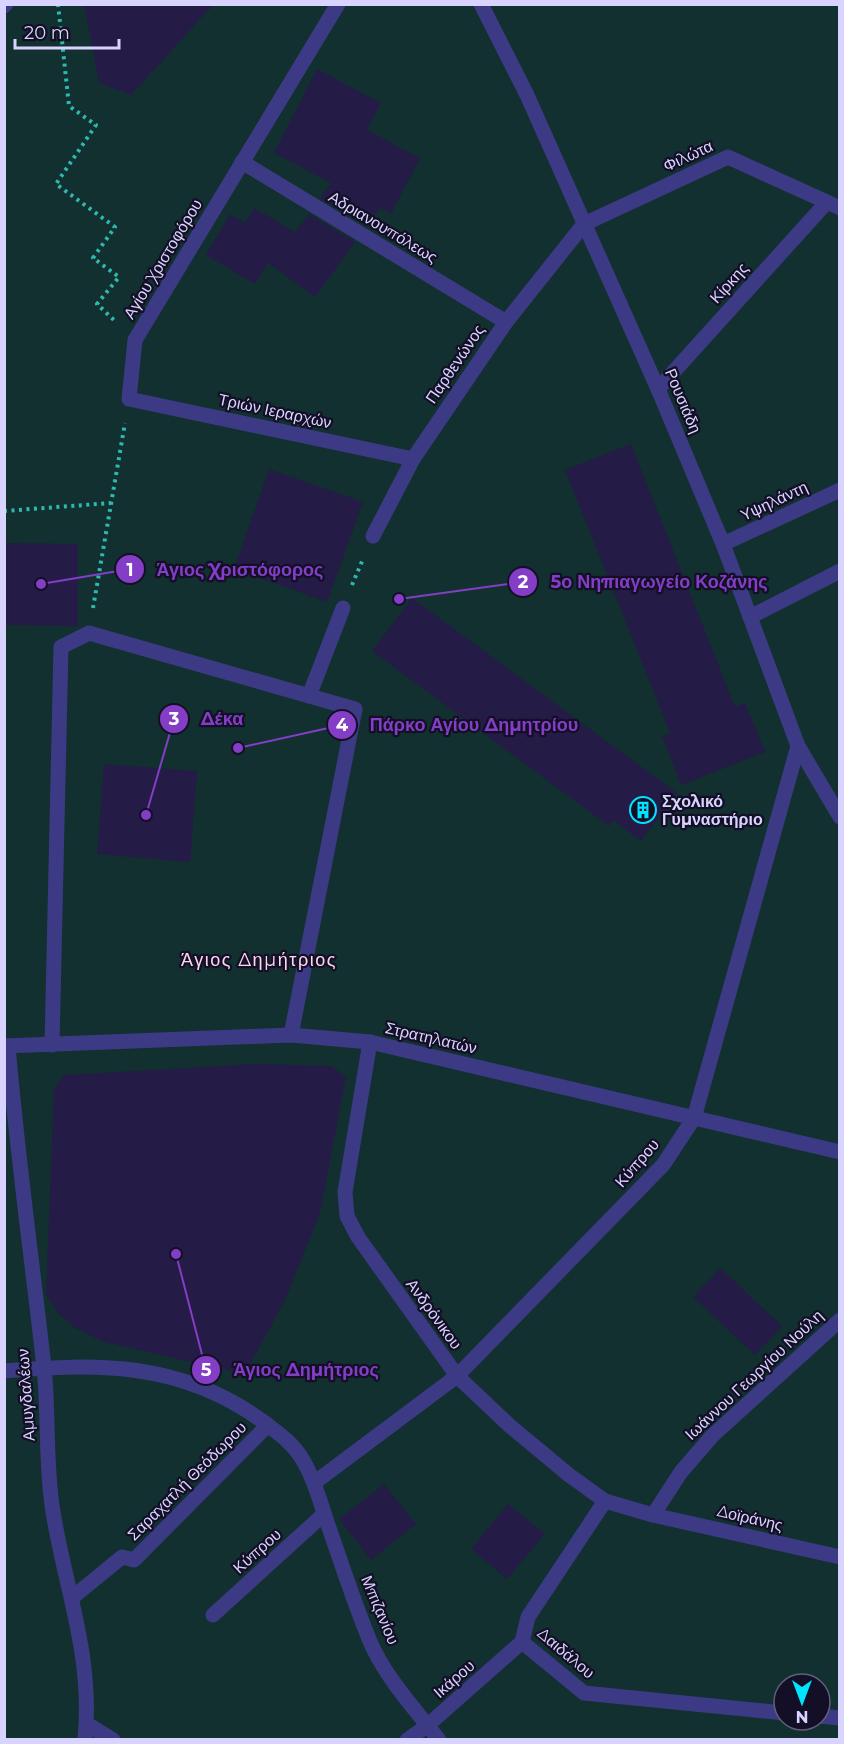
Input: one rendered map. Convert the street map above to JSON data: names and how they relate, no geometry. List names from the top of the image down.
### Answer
{
  "streets": {
    "street": [
      "Φιλώτα",
      "Αδριανουπόλεως",
      "Αγίου Χριστοφόρου",
      "Κίρκης",
      "Παρθενώνος",
      "Ρουσιάδη",
      "Τριών Ιεραρχών",
      "Υψηλάντη",
      "Στρατηλατών",
      "Κύπρου",
      "Ανδρόνικου",
      "Ιωάννου Γεωργίου Νούλη",
      "Αμυγδαλέων",
      "Σαραχατλή Θεόδωρου",
      "Δοϊράνης",
      "Μπιζανίου",
      "Δαιδάλου",
      "Ικάρου"
    ]
  },
  "crossings": [
    ["Φιλώτα", "Κίρκης"],
    ["Φιλώτα", "Παρθενώνος"],
    ["Φιλώτα", "Ρουσιάδη"],
    ["Αδριανουπόλεως", "Αγίου Χριστοφόρου"],
    ["Αδριανουπόλεως", "Παρθενώνος"],
    ["Αγίου Χριστοφόρου", "Τριών Ιεραρχών"],
    ["Κίρκης", "Ρουσιάδη"],
    ["Παρθενώνος", "Ρουσιάδη"],
    ["Παρθενώνος", "Τριών Ιεραρχών"],
    ["Ρουσιάδη", "Υψηλάντη"],
    ["Ρουσιάδη", "Κύπρου"],
    ["Στρατηλατών", "Κύπρου"],
    ["Στρατηλατών", "Ανδρόνικου"],
    ["Στρατηλατών", "Αμυγδαλέων"],
    ["Κύπρου", "Ανδρόνικου"],
    ["Κύπρου", "Μπιζανίου"],
    ["Ανδρόνικου", "Ιωάννου Γεωργίου Νούλη"],
    ["Ανδρόνικου", "Δοϊράνης"],
    ["Ανδρόνικου", "Δαιδάλου"],
    ["Ιωάννου Γεωργίου Νούλη", "Δοϊράνης"],
    ["Αμυγδαλέων", "Σαραχατλή Θεόδωρου"],
    ["Αμυγδαλέων", "Μπιζανίου"],
    ["Σαραχατλή Θεόδωρου", "Μπιζανίου"],
    ["Μπιζανίου", "Ικάρου"],
    ["Δαιδάλου", "Ικάρου"]
  ],
  "districts": ["Άγιος Δημήτριος"],
  "places": {
    "other": [
      "Άγιος Χριστόφορος",
      "5ο Νηπιαγωγείο Κοζάνης",
      "Πάρκο Αγίου Δημητρίου",
      "Δέκα",
      "Άγιος Δημήτριος"
    ],
    "building": ["Σχολικό Γυμναστήριο"]
  },
  "scale_bar": "20 m",
  "north": "bottom"
}
